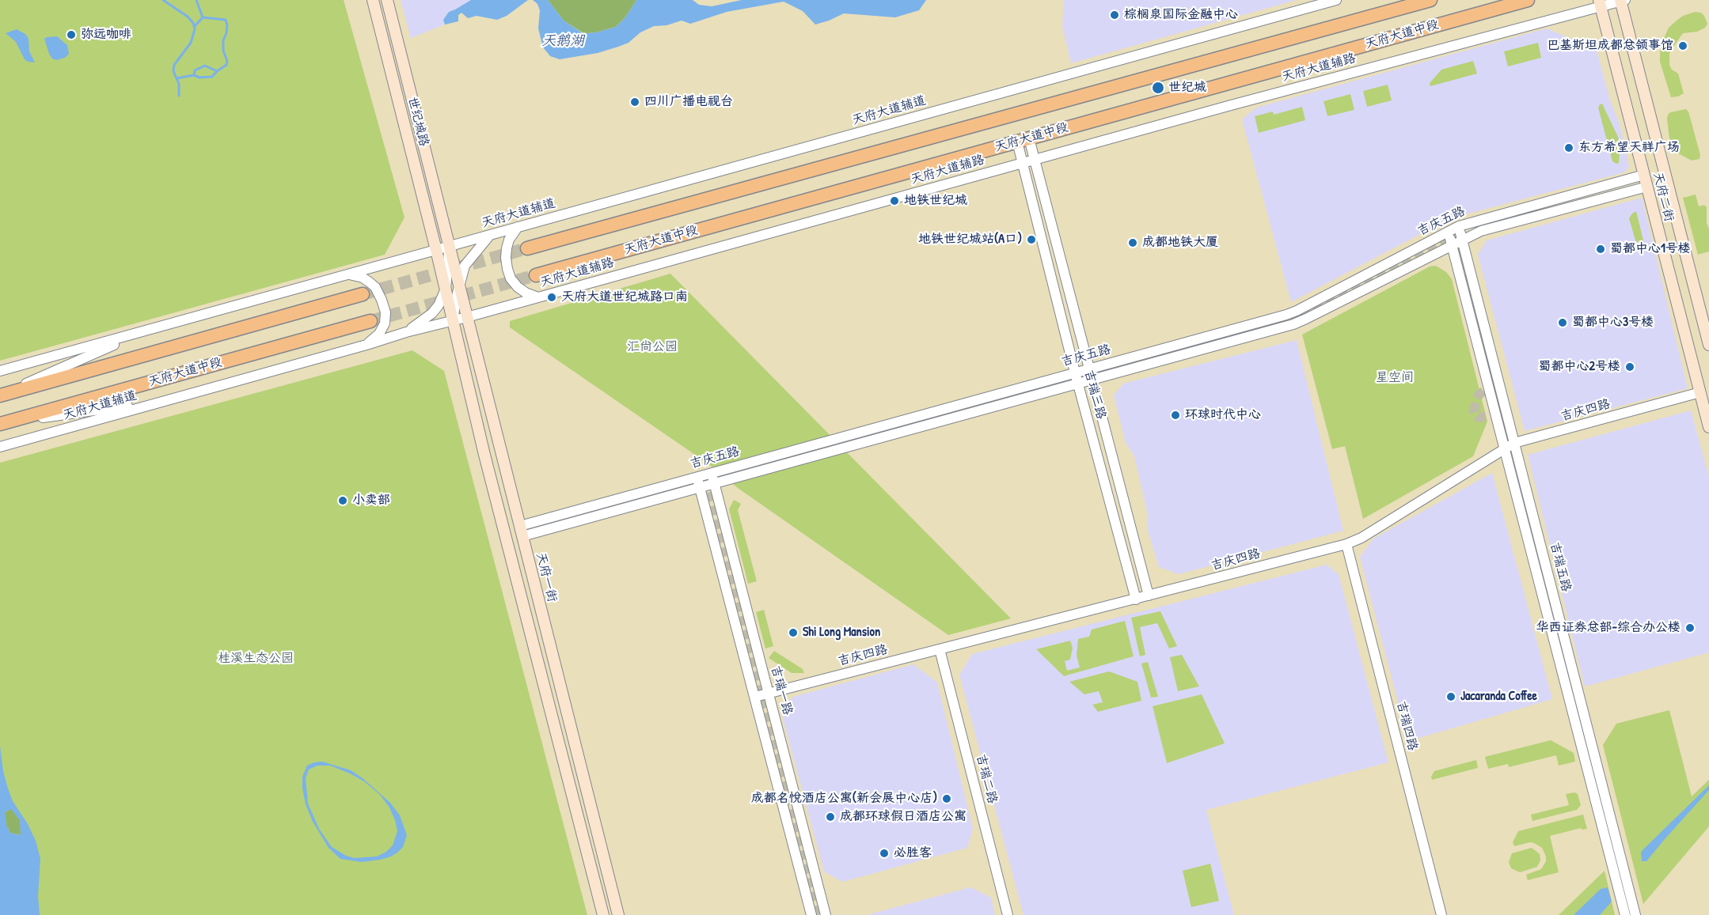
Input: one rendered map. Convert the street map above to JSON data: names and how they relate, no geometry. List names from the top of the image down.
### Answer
{
  "streets": {
    "main road": [
      "天府大道中段",
      "世纪城路",
      "天府二街",
      "天府一街"
    ],
    "street": [
      "天府大道辅路",
      "天府大道辅道",
      "吉庆五路",
      "吉瑞三路",
      "吉庆四路",
      "吉瑞五路",
      "吉瑞一路",
      "吉瑞四路",
      "吉瑞二路"
    ]
  },
  "crossings": [
    ["天府大道中段", "吉瑞三路"],
    ["天府大道辅路", "天府大道辅道"],
    ["天府大道辅路", "天府二街"],
    ["天府大道辅路", "吉瑞三路"],
    ["天府大道辅路", "天府一街"],
    ["天府大道辅道", "世纪城路"],
    ["天府大道辅道", "天府一街"],
    ["世纪城路", "天府一街"],
    ["天府二街", "吉庆五路"],
    ["天府二街", "吉庆四路"],
    ["吉庆五路", "吉瑞三路"],
    ["吉庆五路", "吉瑞五路"],
    ["吉庆五路", "天府一街"],
    ["吉庆五路", "吉瑞一路"],
    ["吉瑞三路", "吉庆四路"],
    ["吉庆四路", "吉瑞五路"],
    ["吉庆四路", "吉瑞一路"],
    ["吉庆四路", "吉瑞四路"],
    ["吉庆四路", "吉瑞二路"]
  ],
  "water": ["天鹅湖"],
  "parks": ["汇尚公园", "星空间", "桂溪生态公园"],
  "places": [
    "棕榈泉国际金融中心",
    "弥远咖啡",
    "巴基斯坦成都总领事馆",
    "世纪城",
    "四川广播电视台",
    "东方希望天祥广场",
    "地铁世纪城",
    "地铁世纪城站(A口)",
    "成都地铁大厦",
    "蜀都中心1号楼",
    "天府大道世纪城路口南",
    "蜀都中心3号楼",
    "蜀都中心2号楼",
    "环球时代中心",
    "小卖部",
    "华西证券总部-综合办公楼",
    "Shi Long Mansion",
    "Jacaranda Coffee",
    "成都名悦酒店公寓(新会展中心店)",
    "成都环球假日酒店公寓",
    "必胜客"
  ]
}
